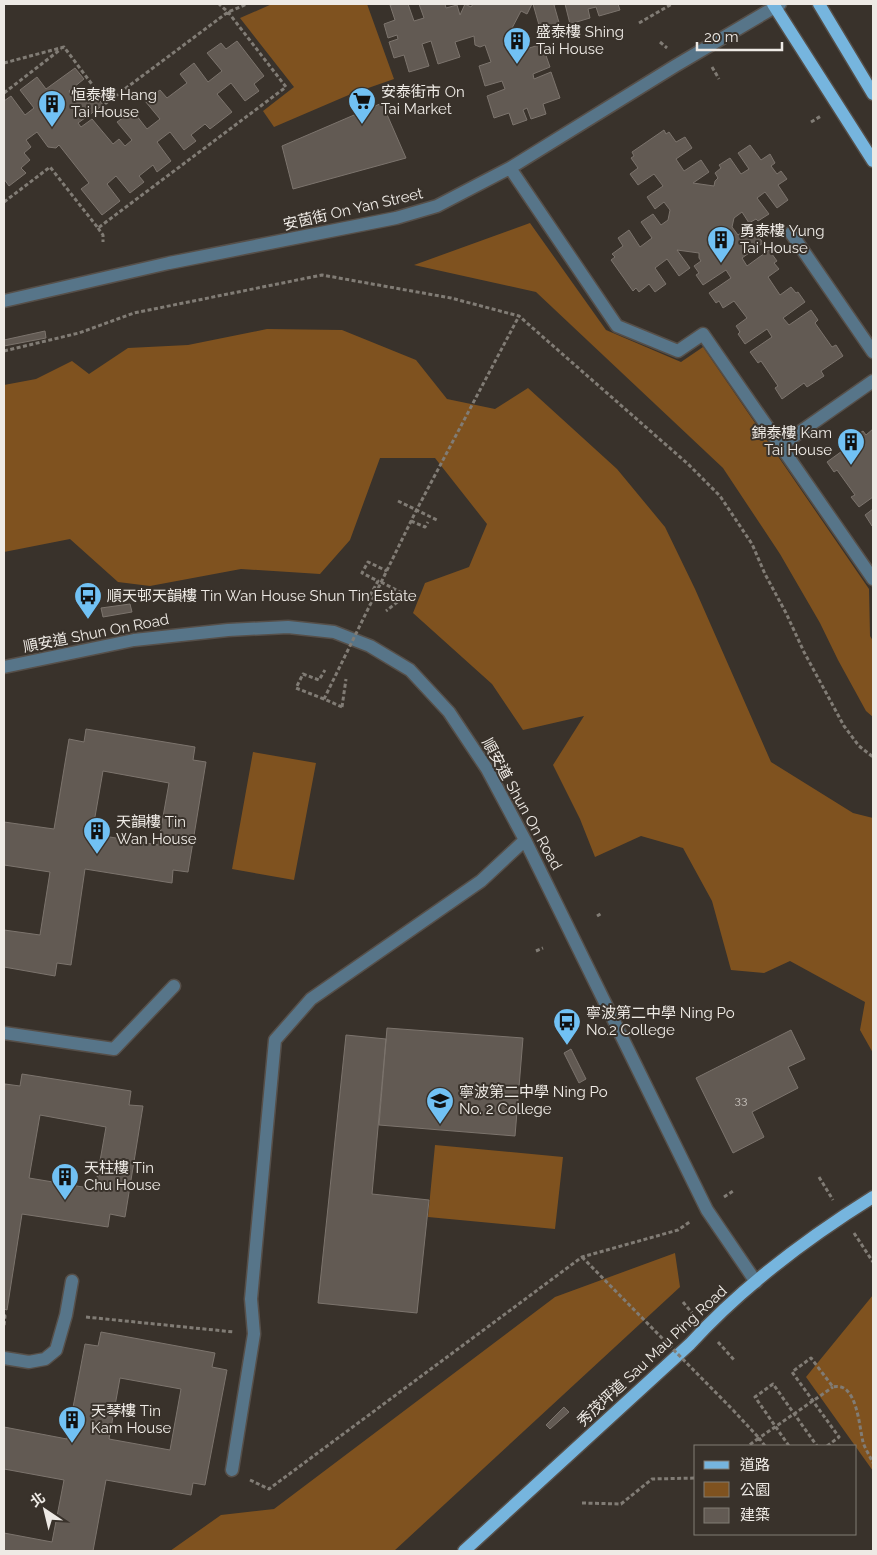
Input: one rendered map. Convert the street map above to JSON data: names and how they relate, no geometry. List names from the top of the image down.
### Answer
{
  "streets": {
    "main road": ["秀茂坪道 Sau Mau Ping Road"],
    "street": ["安茵街 On Yan Street", "順安道 Shun On Road"]
  },
  "crossings": [
    ["順安道 Shun On Road", "秀茂坪道 Sau Mau Ping Road"]
  ],
  "places": {
    "building": [
      "盛泰樓 Shing Tai House",
      "恒泰樓 Hang Tai House",
      "勇泰樓 Yung Tai House",
      "錦泰樓 Kam Tai House",
      "天韻樓 Tin Wan House",
      "天柱樓 Tin Chu House",
      "天琴樓 Tin Kam House"
    ],
    "supermarket": ["安泰街市 On Tai Market"],
    "bus stop": ["順天邨天韻樓 Tin Wan House Shun Tin Estate", "寧波第二中學 Ning Po No.2 College"],
    "school or university": ["寧波第二中學 Ning Po No. 2 College"]
  },
  "house_numbers": ["33"],
  "legend": ["道路", "公園", "建築"],
  "scale_bar": "20 m",
  "north": "top left"
}
